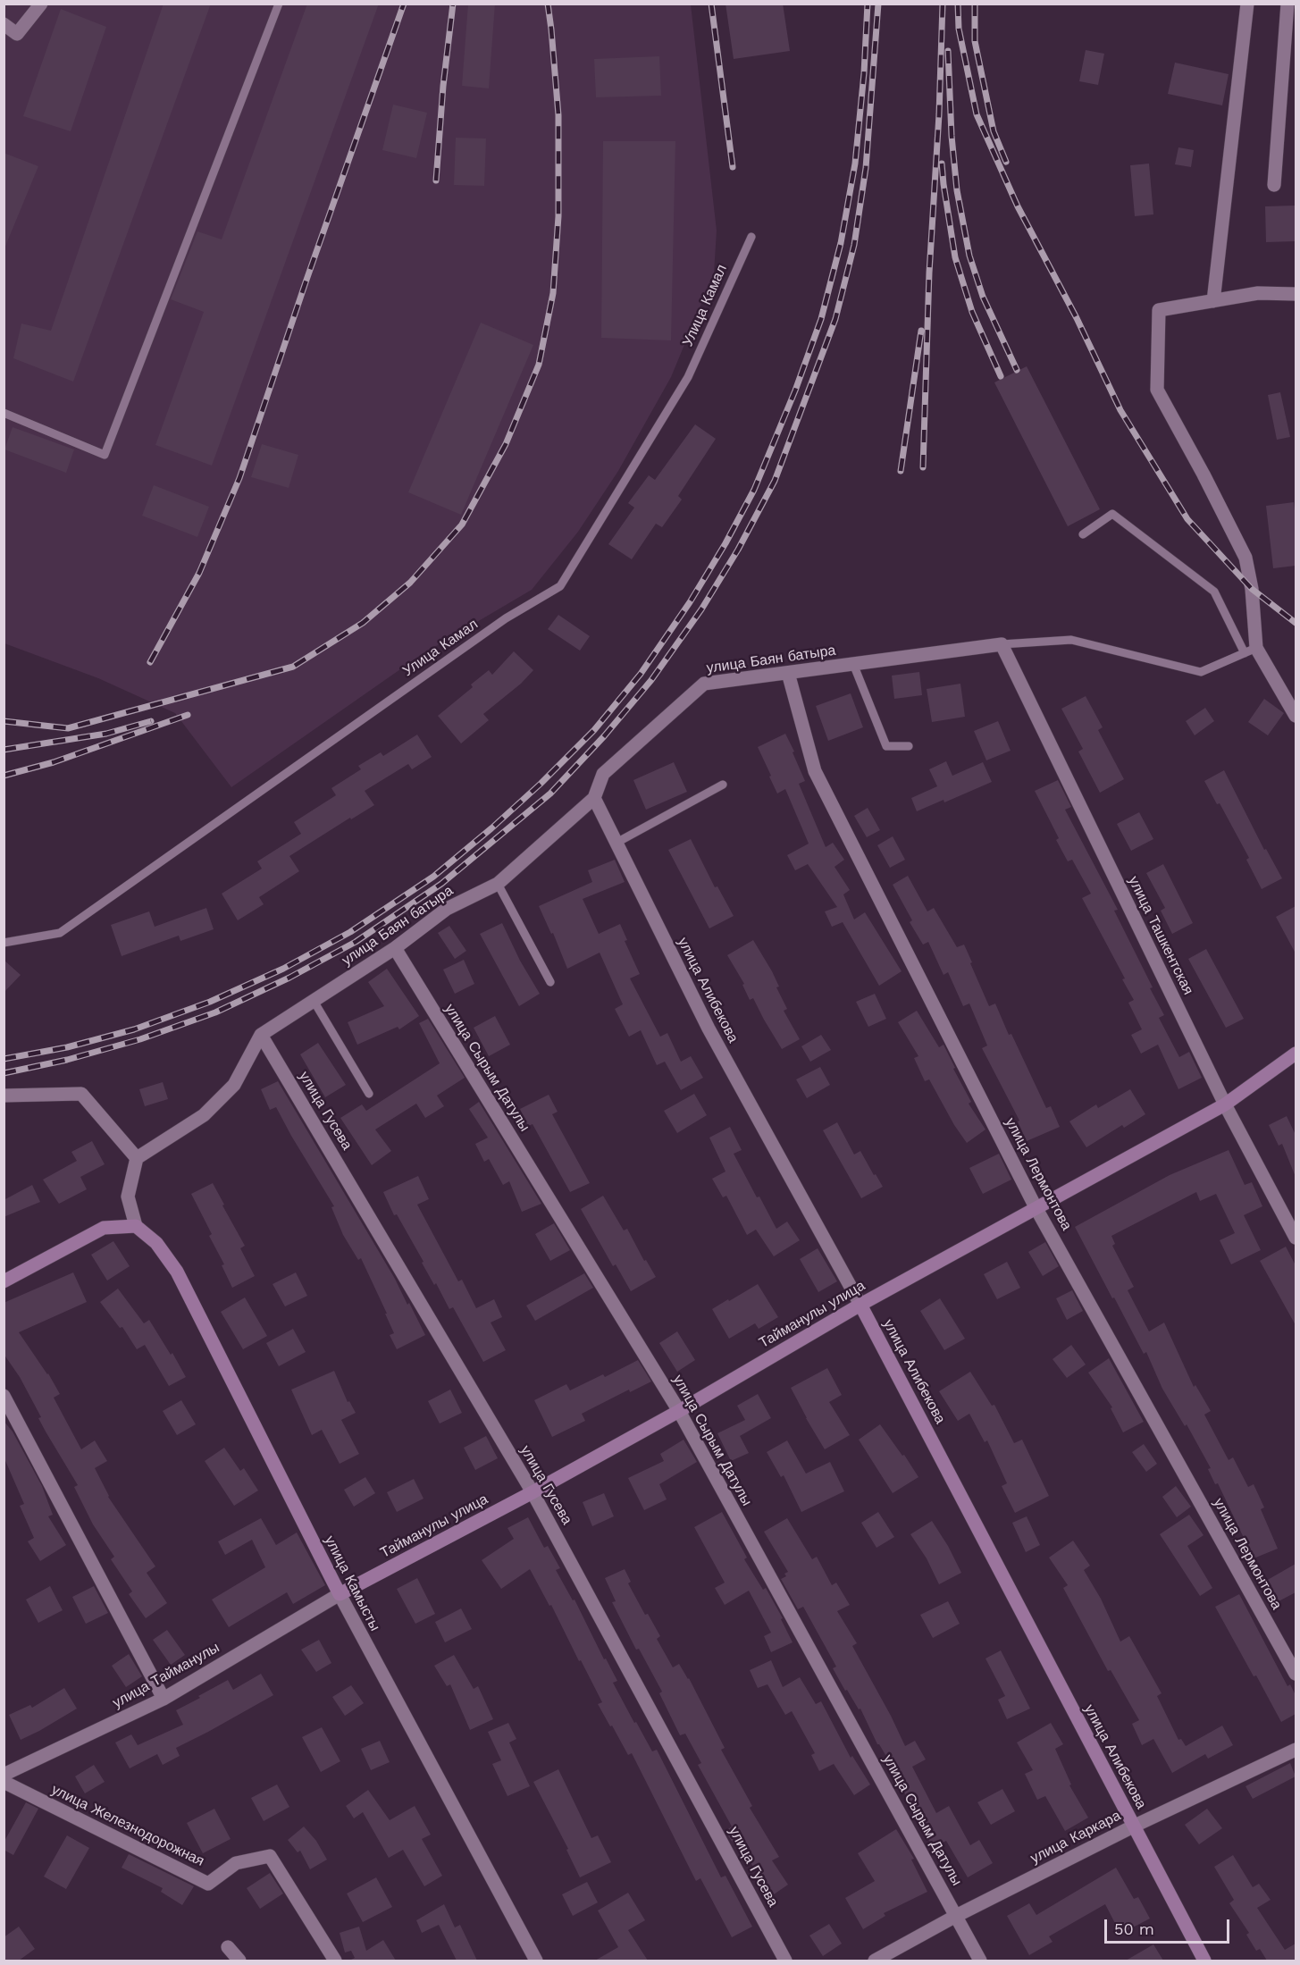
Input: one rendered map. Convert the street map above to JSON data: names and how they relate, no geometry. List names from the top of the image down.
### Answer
{
  "streets": {
    "street": [
      "улица Баян батыра",
      "улица Ташкентская",
      "улица Алибекова",
      "улица Сырым Датулы",
      "улица Гусева",
      "улица Лермонтова",
      "Тайманулы улица",
      "улица Камысты",
      "улица Тайманулы",
      "улица Железнодорожная",
      "улица Каркара"
    ],
    "lane": ["Улица Камал"]
  },
  "crossings": [
    ["улица Баян батыра", "улица Ташкентская"],
    ["улица Баян батыра", "улица Алибекова"],
    ["улица Баян батыра", "улица Сырым Датулы"],
    ["улица Баян батыра", "улица Гусева"],
    ["улица Баян батыра", "улица Лермонтова"],
    ["улица Ташкентская", "Тайманулы улица"],
    ["улица Алибекова", "Тайманулы улица"],
    ["улица Алибекова", "улица Каркара"],
    ["улица Сырым Датулы", "Тайманулы улица"],
    ["улица Сырым Датулы", "улица Каркара"],
    ["улица Гусева", "Тайманулы улица"],
    ["улица Лермонтова", "Тайманулы улица"],
    ["Тайманулы улица", "улица Камысты"],
    ["Тайманулы улица", "улица Тайманулы"],
    ["улица Камысты", "улица Тайманулы"]
  ],
  "scale_bar": "50 m"
}
